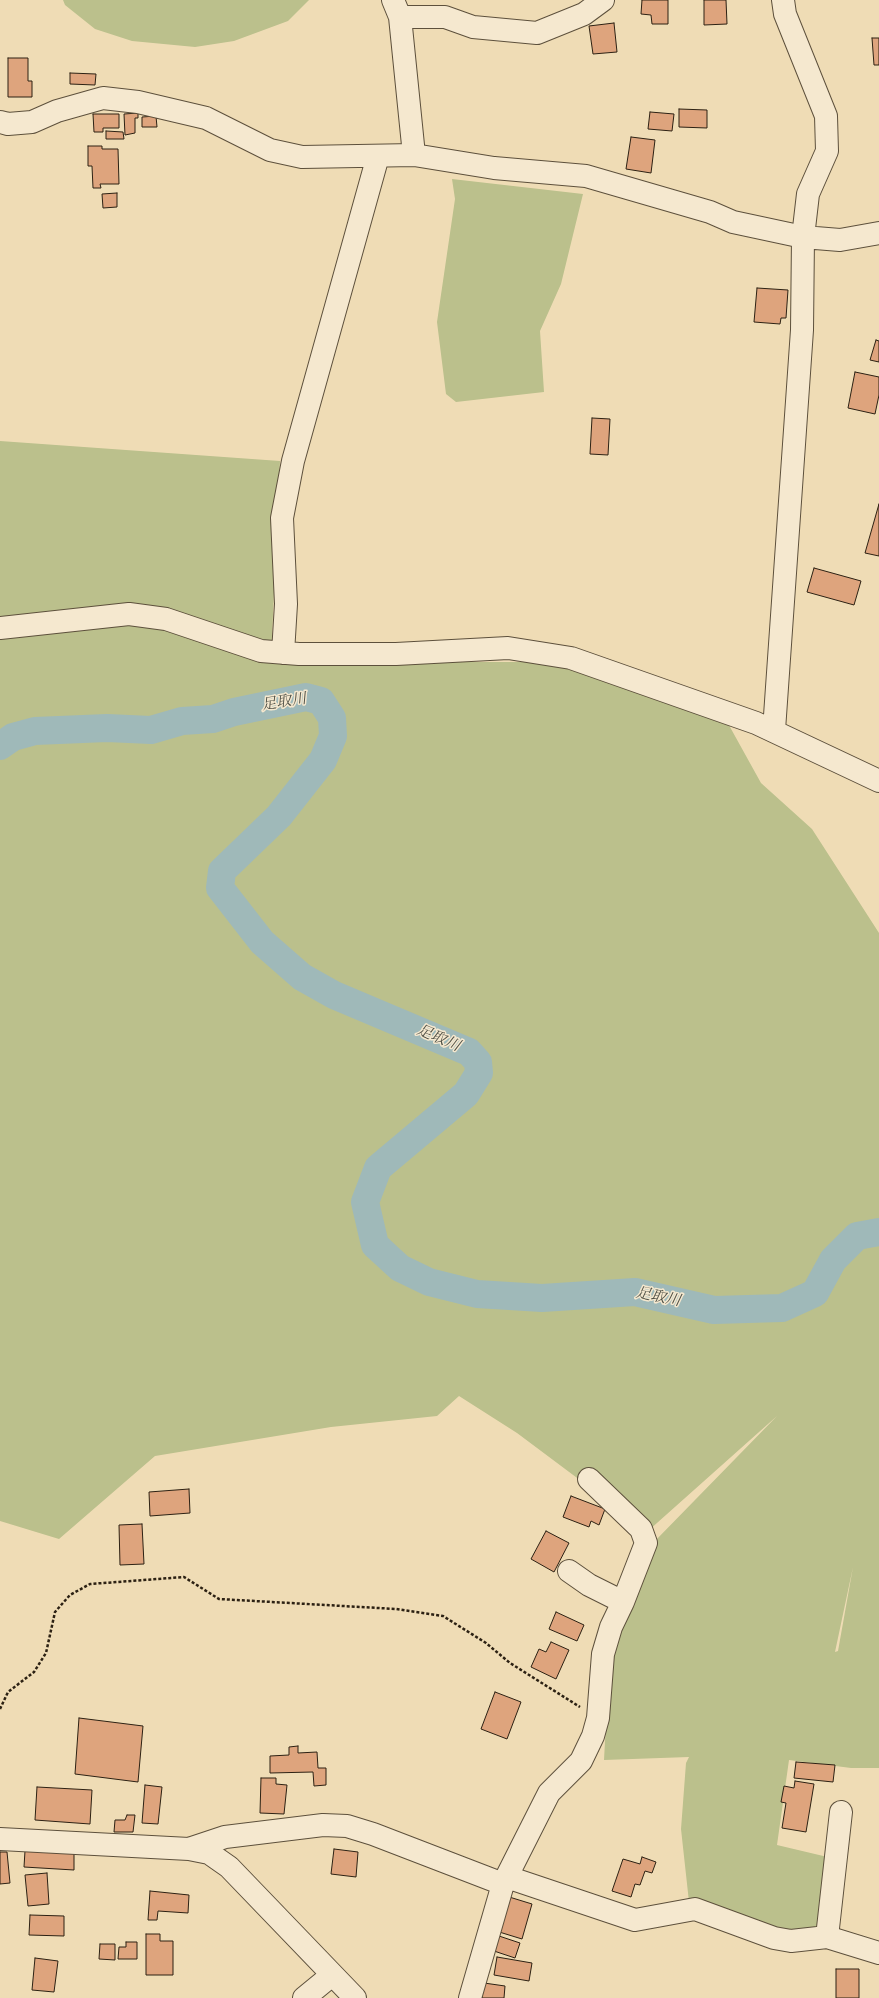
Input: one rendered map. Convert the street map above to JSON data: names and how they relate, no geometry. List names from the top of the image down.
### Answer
{
  "water": ["足取川"]
}
